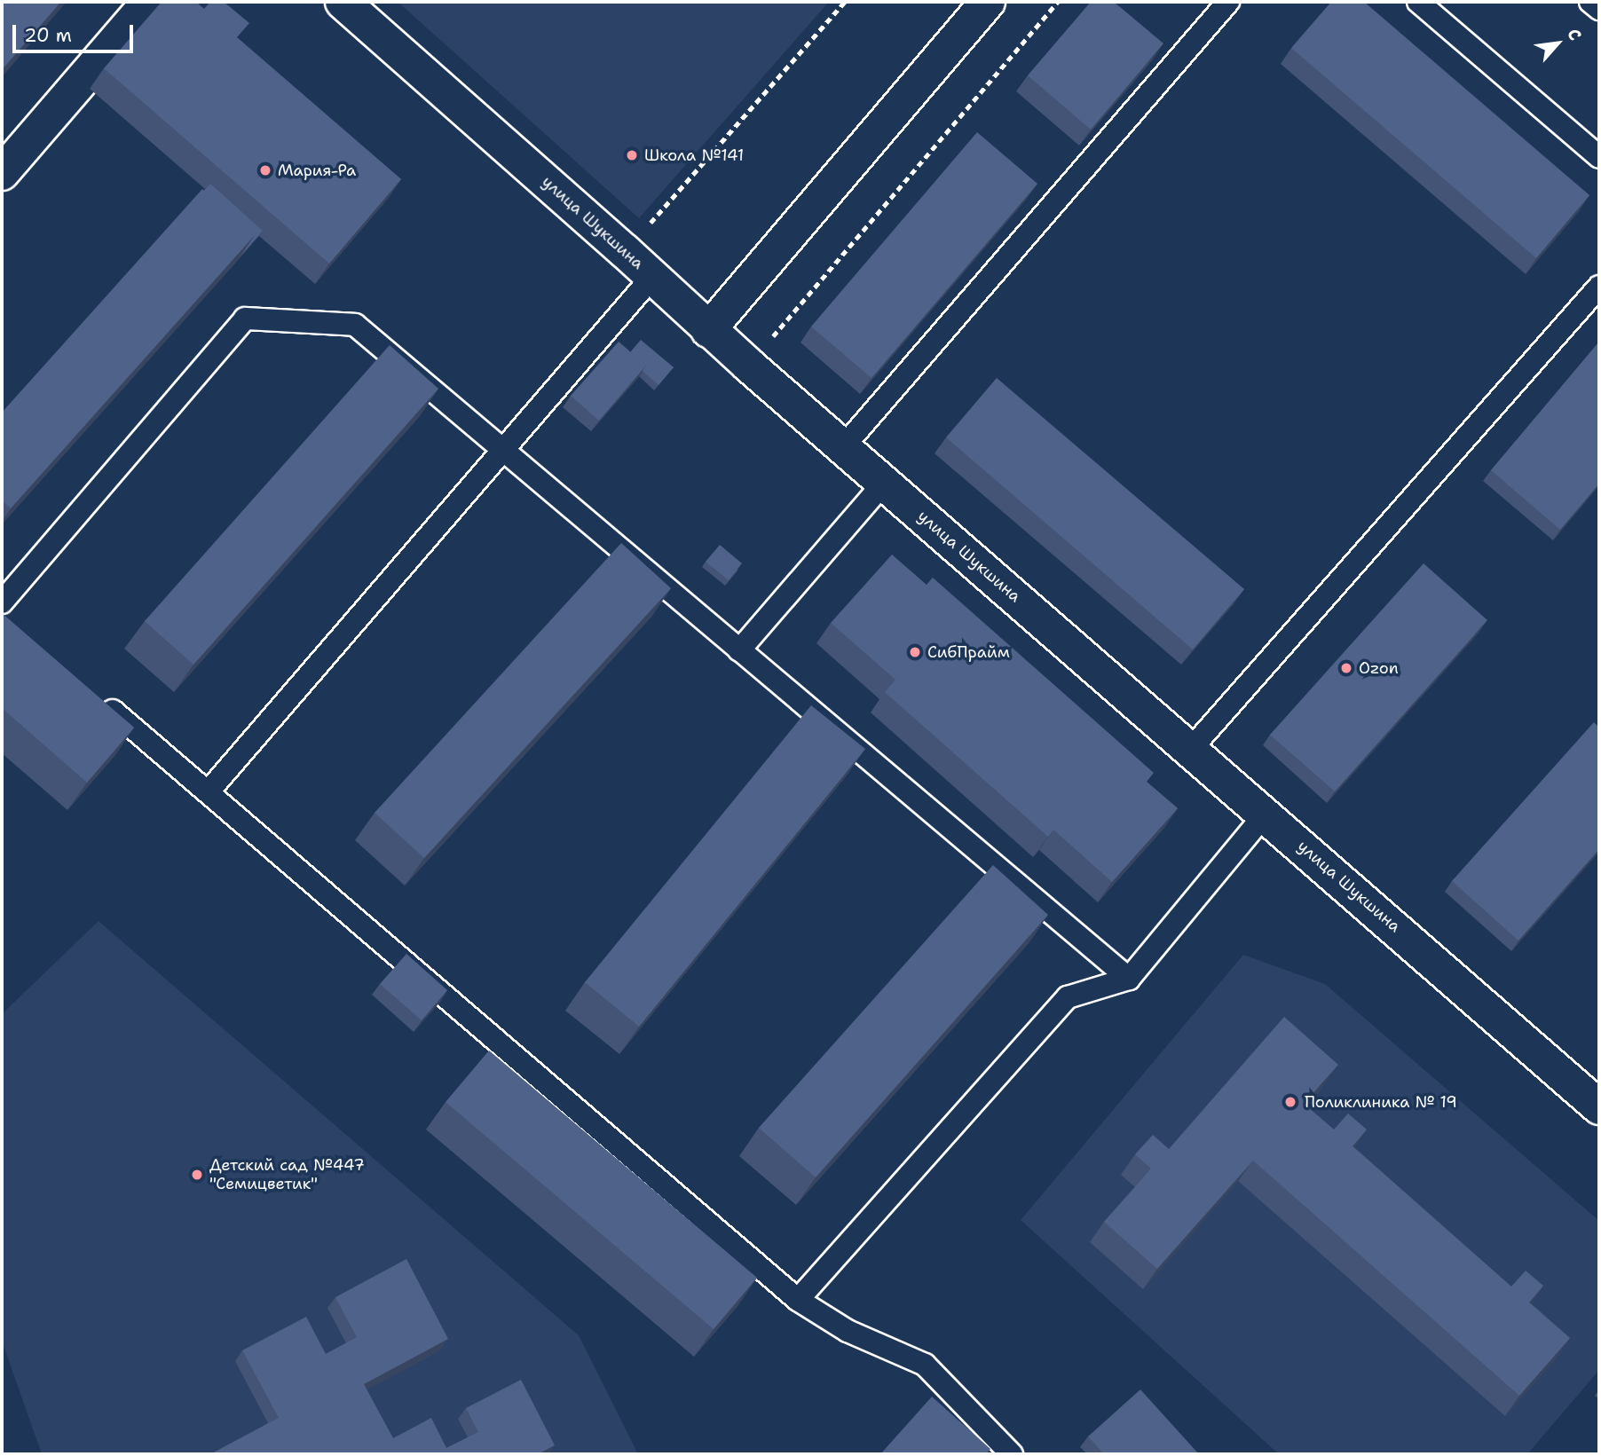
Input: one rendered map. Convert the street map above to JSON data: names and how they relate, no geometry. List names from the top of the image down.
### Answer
{
  "streets": {
    "street": ["улица Шукшина"]
  },
  "places": [
    "Школа №141",
    "Мария-Ра",
    "СибПрайм",
    "Ozon",
    "Поликлиника № 19",
    "Детский сад №447 \"Семицветик\""
  ],
  "scale_bar": "20 m",
  "north": "top right"
}
